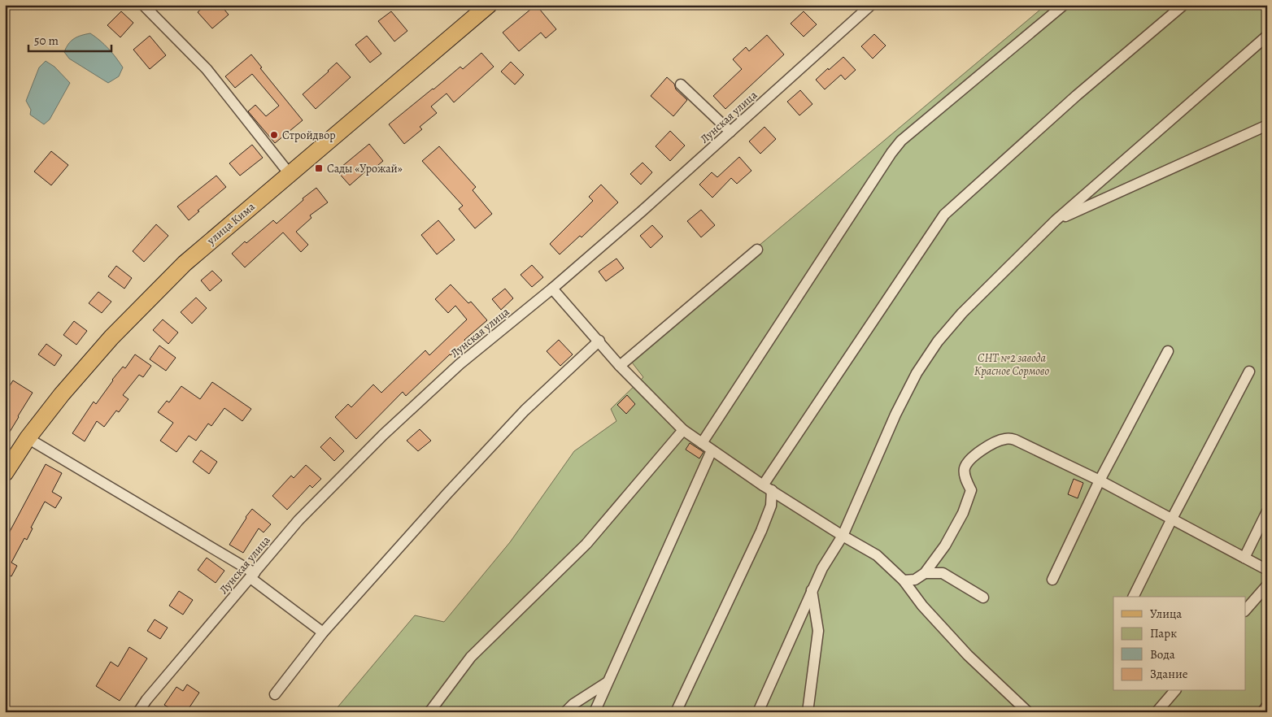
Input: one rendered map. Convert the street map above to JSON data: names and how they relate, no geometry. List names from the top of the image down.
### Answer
{
  "streets": {
    "main road": ["улица Кима"],
    "street": ["Лунская улица"]
  },
  "parks": ["СНТ №2 завода Красное Сормово"],
  "places": {
    "other": ["Стройдвор"],
    "transit": ["Сады «Урожай»"]
  },
  "legend": [
    "Улица",
    "Парк",
    "Вода",
    "Здание"
  ],
  "scale_bar": "50 m"
}
